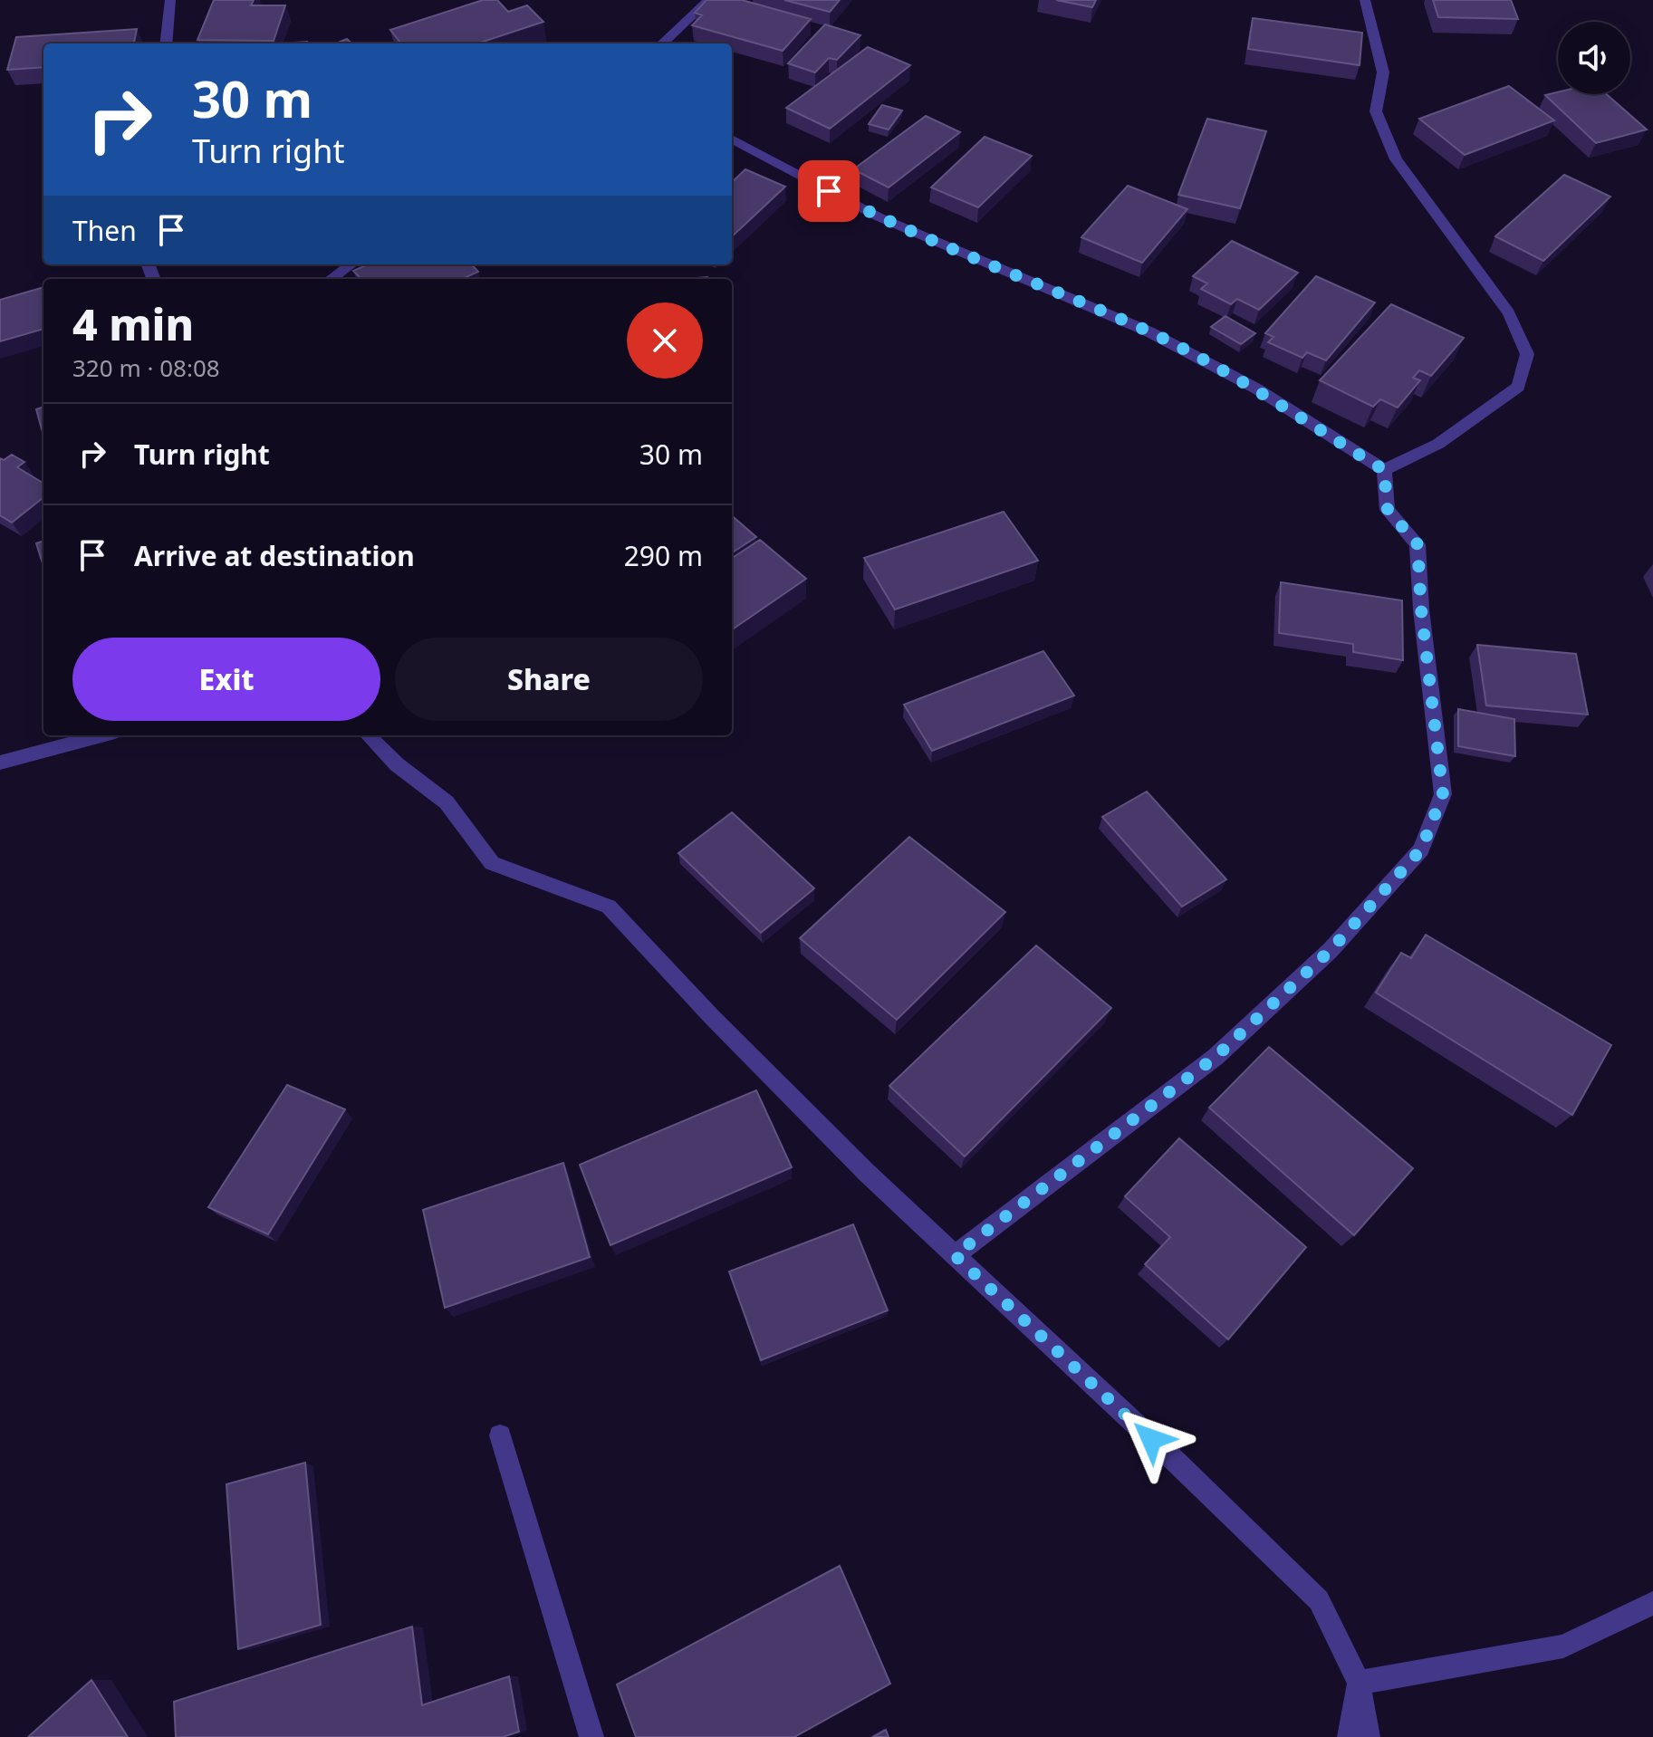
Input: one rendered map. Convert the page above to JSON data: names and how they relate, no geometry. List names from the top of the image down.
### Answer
{
  "page": {
    "turn": ["30 m", "Turn right"],
    "then": "Then",
    "heading": ["4 min", "320 m · 08:08"],
    "list": [
      {
        "name": "Turn right",
        "value": "30 m"
      },
      {
        "name": "Arrive at destination",
        "value": "290 m"
      }
    ],
    "buttons": ["Exit", "Share"]
  }
}
